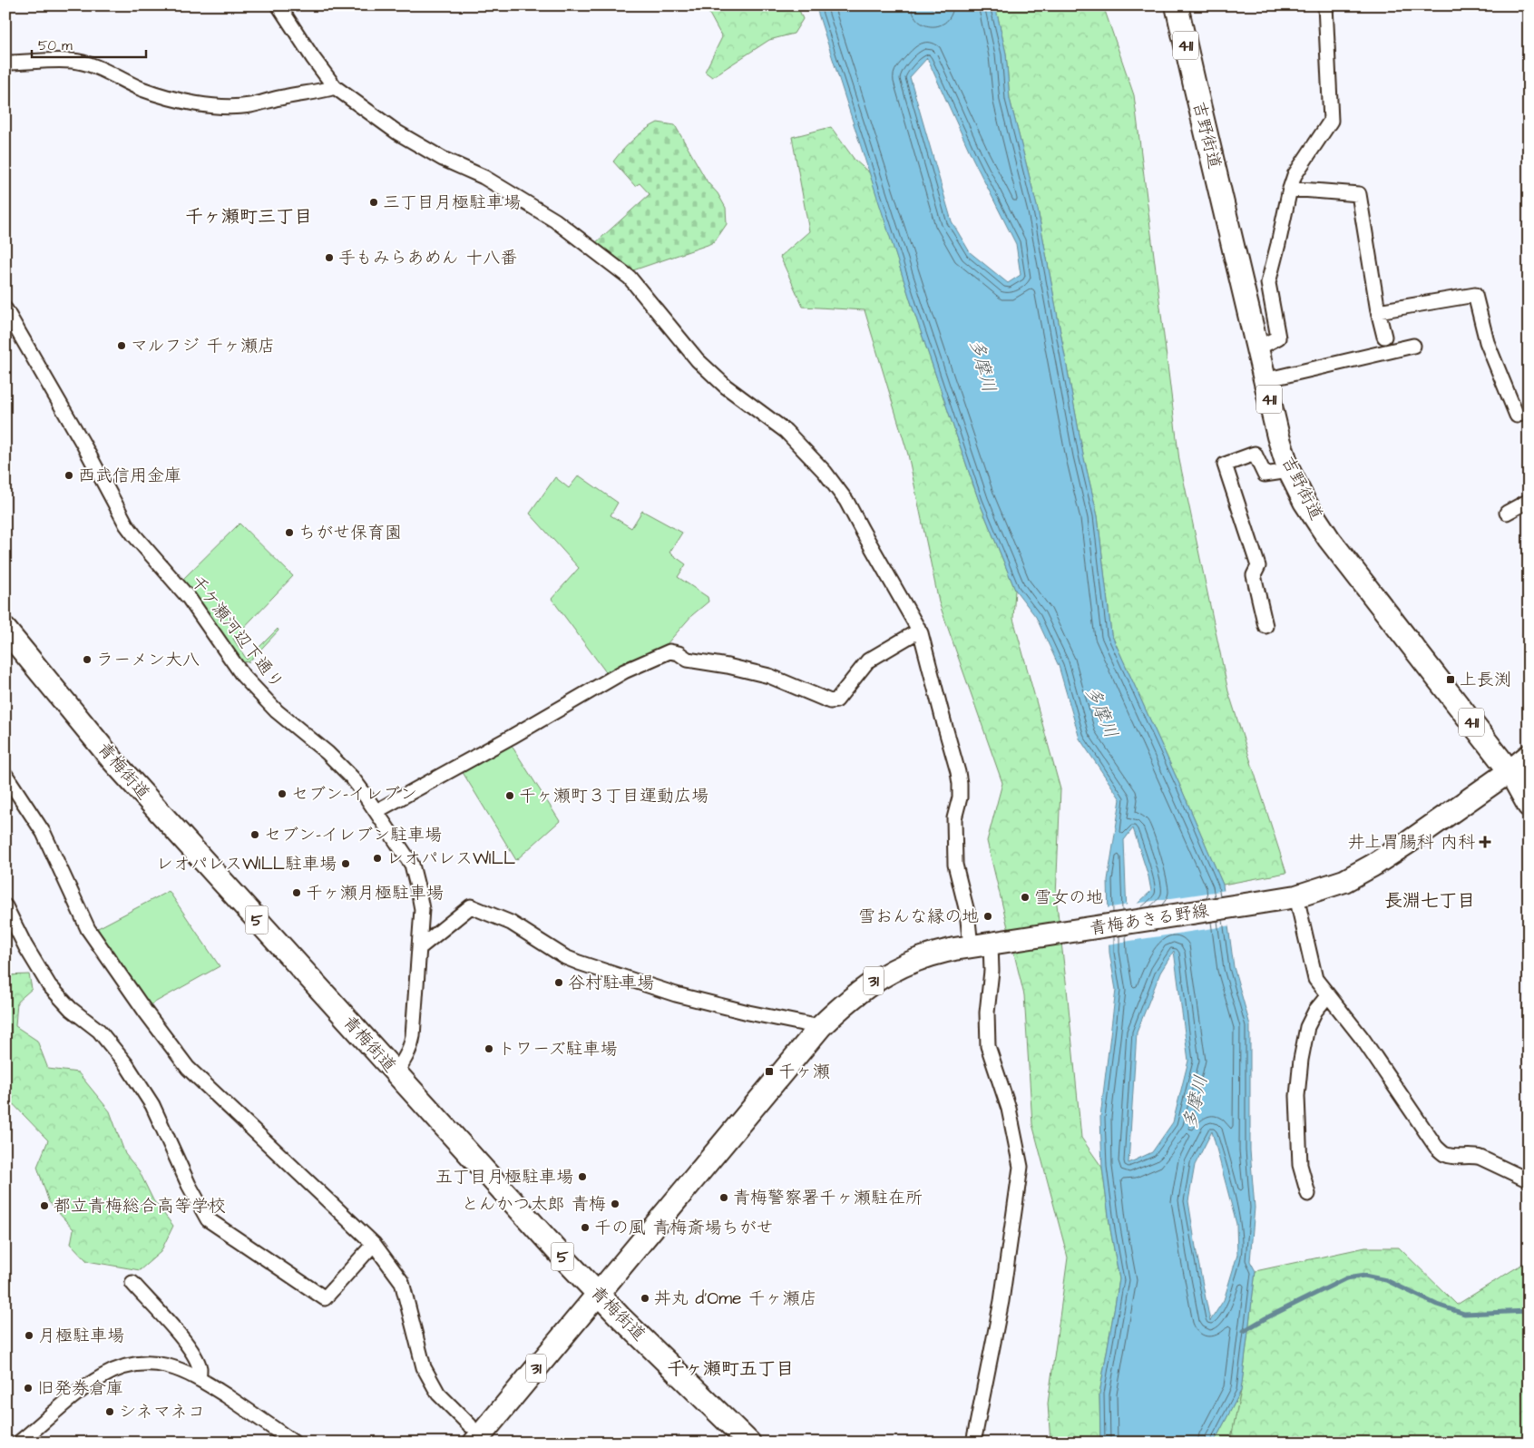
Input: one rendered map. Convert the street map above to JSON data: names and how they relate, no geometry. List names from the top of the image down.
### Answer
{
  "streets": {
    "main road": [
      "411",
      "吉野街道",
      "青梅街道",
      "5",
      "青梅あきる野線",
      "31"
    ],
    "street": ["千ケ瀬河辺下通り"]
  },
  "crossings": [
    ["吉野街道", "青梅あきる野線"],
    ["千ケ瀬河辺下通り", "青梅街道"],
    ["青梅街道", "青梅あきる野線"],
    ["青梅街道", "31"],
    ["青梅あきる野線", "31"]
  ],
  "districts": ["千ヶ瀬町三丁目", "長淵七丁目", "千ヶ瀬町五丁目"],
  "water": ["多摩川"],
  "places": {
    "other": [
      "三丁目月極駐車場",
      "手もみらあめん 十八番",
      "マルフジ 千ヶ瀬店",
      "西武信用金庫",
      "ちがせ保育園",
      "ラーメン大八",
      "セブン-イレブン",
      "千ヶ瀬町３丁目運動広場",
      "セブン-イレブン駐車場",
      "レオパレスWILL",
      "レオパレスWILL駐車場",
      "千ヶ瀬月極駐車場",
      "雪女の地",
      "雪おんな縁の地",
      "谷村駐車場",
      "トワーズ駐車場",
      "五丁目月極駐車場",
      "青梅警察署千ヶ瀬駐在所",
      "とんかつ太郎 青梅",
      "都立青梅総合高等学校",
      "千の風 青梅斎場ちがせ",
      "丼丸 d'Ome 千ヶ瀬店",
      "月極駐車場",
      "旧発券倉庫",
      "シネマネコ"
    ],
    "transit": ["上長渕", "千ヶ瀬"],
    "health": ["井上胃腸科 内科"]
  },
  "scale_bar": "50 m"
}
